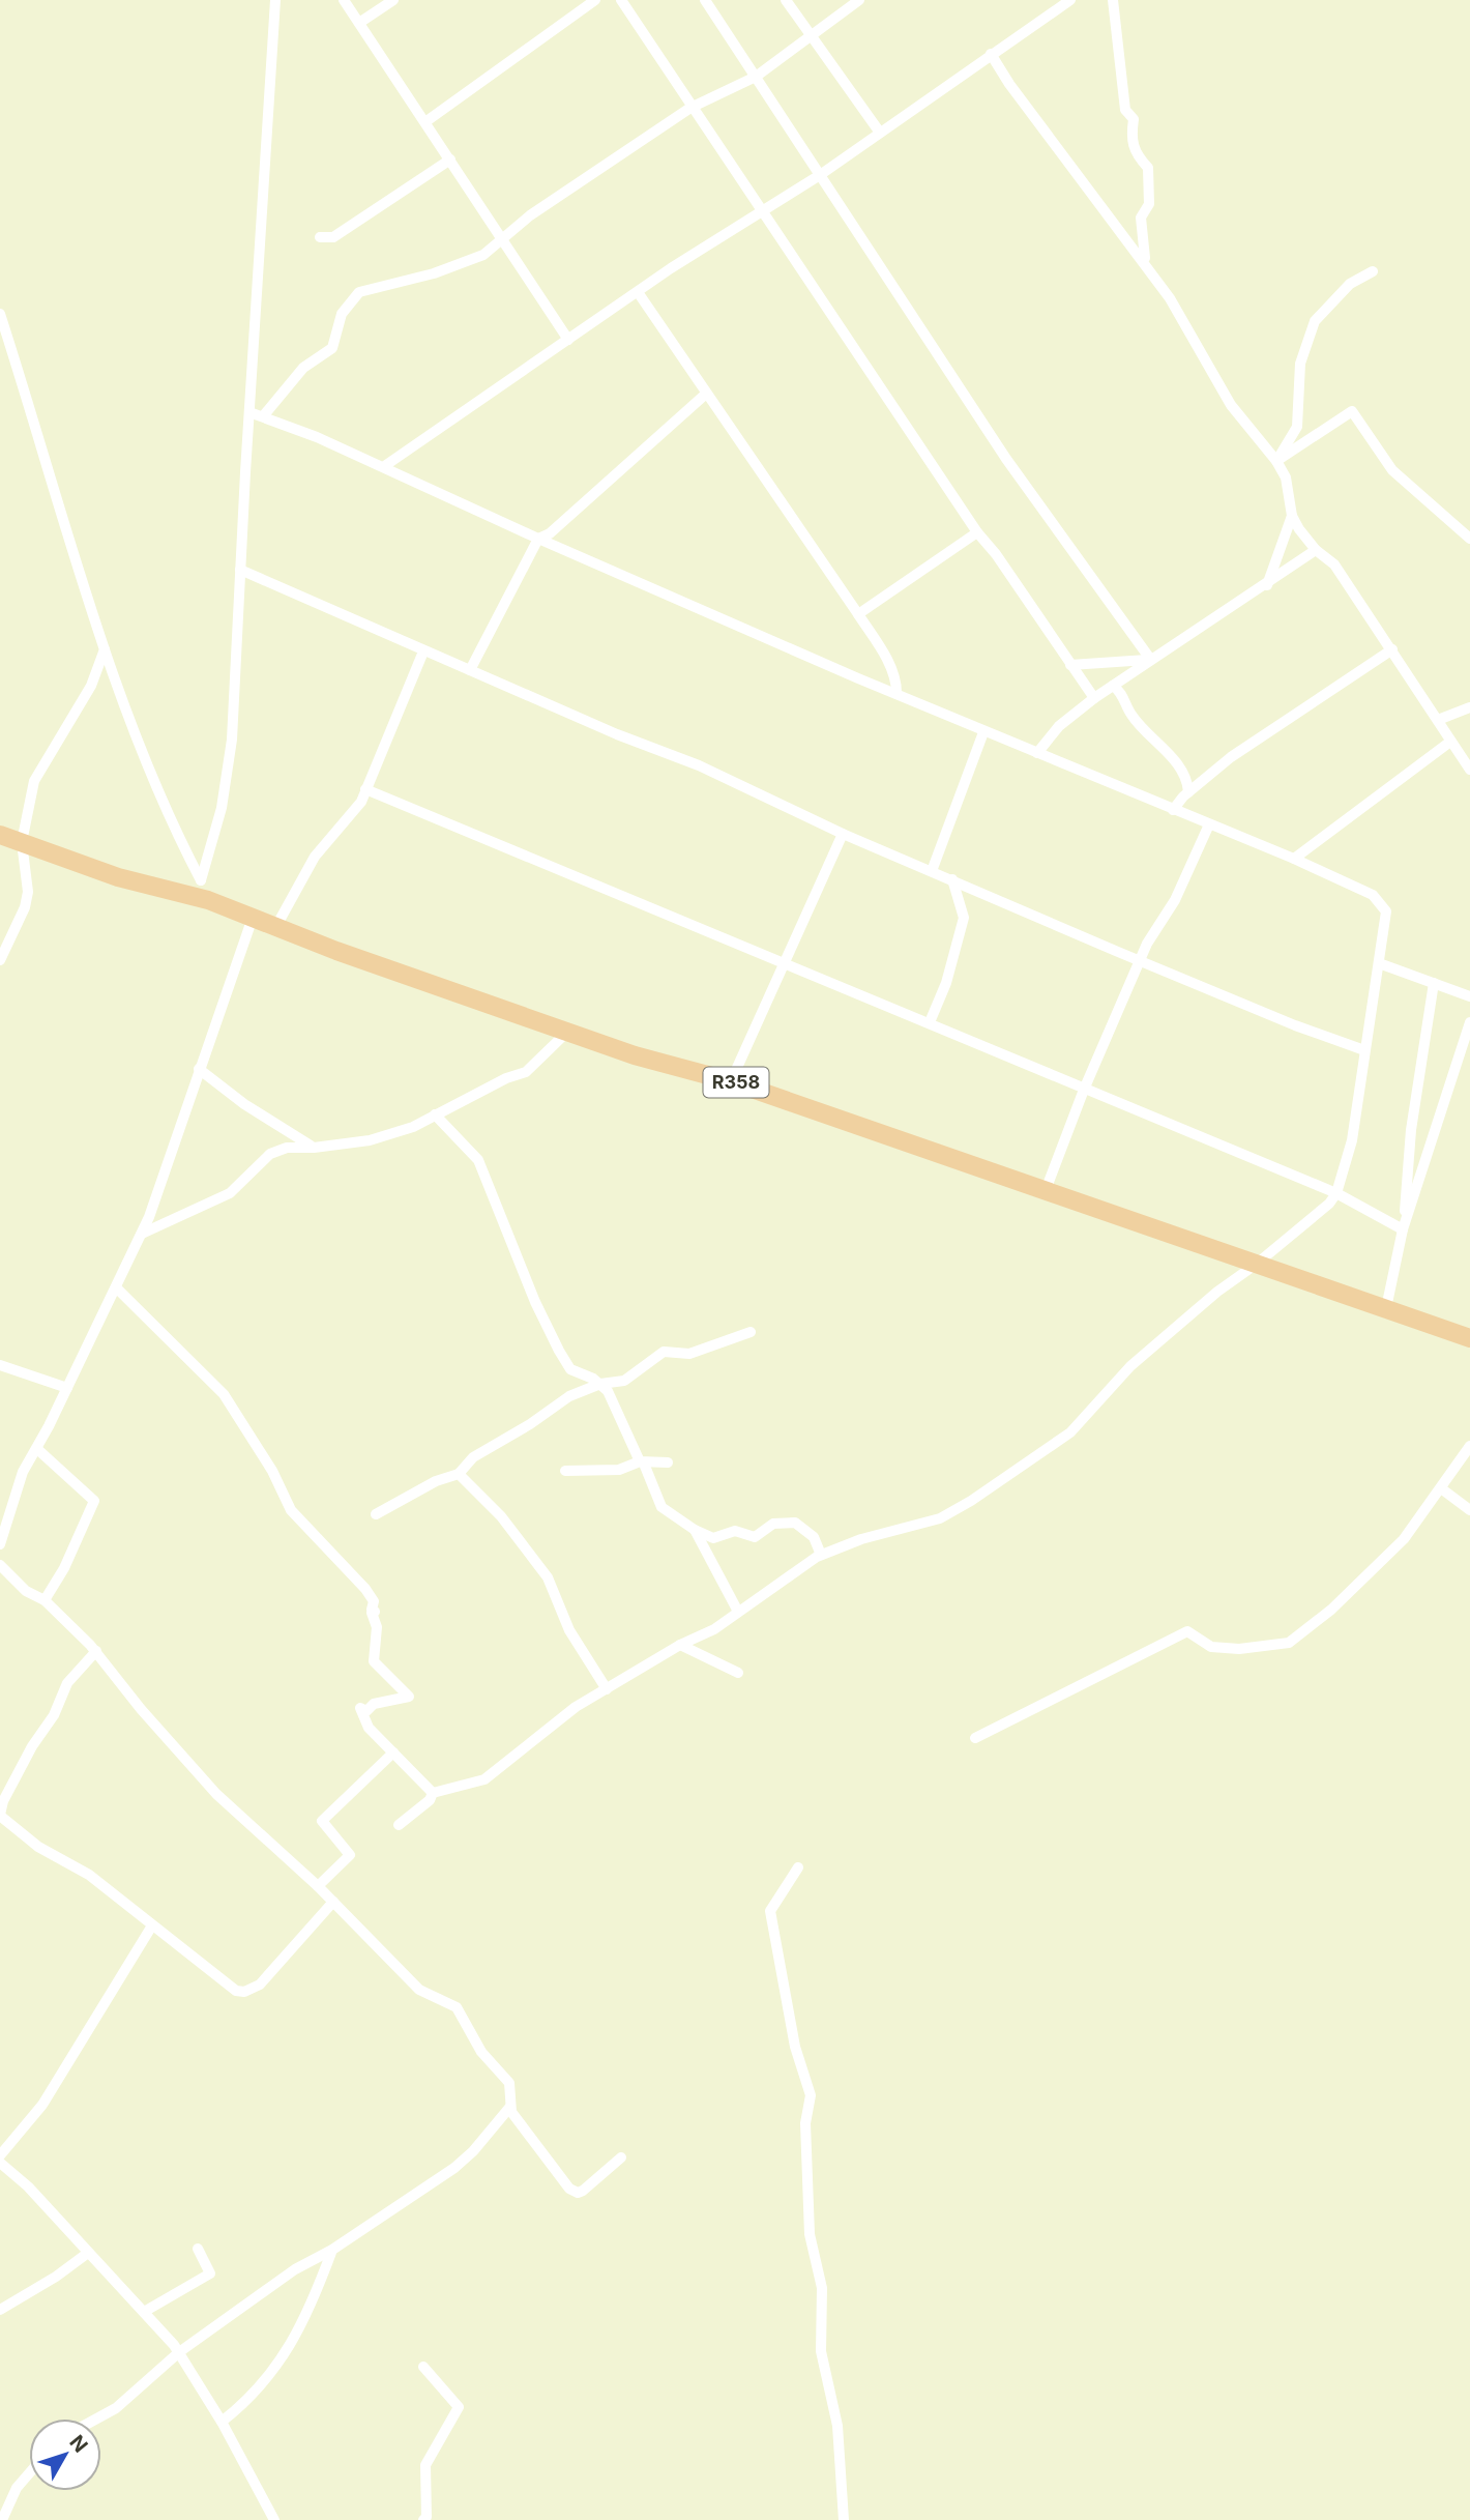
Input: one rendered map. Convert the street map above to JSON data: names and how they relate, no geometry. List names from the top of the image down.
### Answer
{
  "streets": {
    "main road": ["R358"]
  },
  "north": "top right"
}
